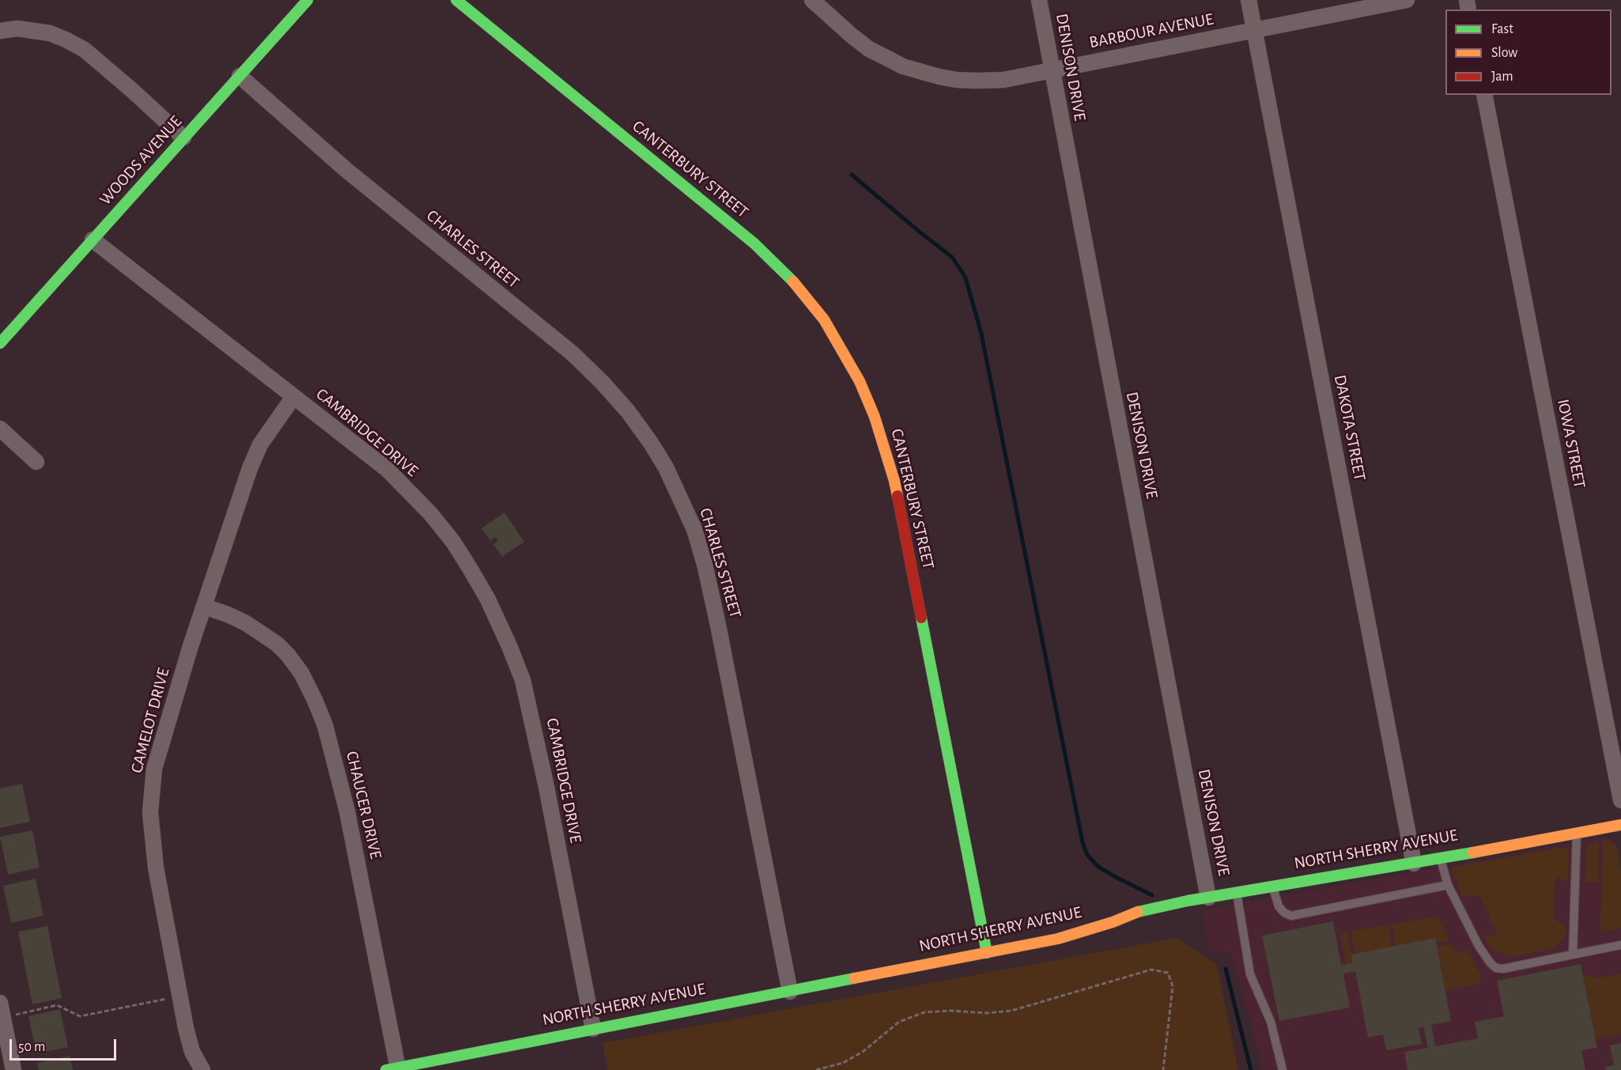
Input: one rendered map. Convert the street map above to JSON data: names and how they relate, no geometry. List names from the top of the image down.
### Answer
{
  "streets": {
    "street": [
      "BARBOUR AVENUE",
      "DENISON DRIVE",
      "WOODS AVENUE",
      "CANTERBURY STREET",
      "CHARLES STREET",
      "DAKOTA STREET",
      "CAMBRIDGE DRIVE",
      "IOWA STREET",
      "CAMELOT DRIVE",
      "CHAUCER DRIVE",
      "NORTH SHERRY AVENUE"
    ]
  },
  "crossings": [
    ["BARBOUR AVENUE", "DENISON DRIVE"],
    ["BARBOUR AVENUE", "DAKOTA STREET"],
    ["DENISON DRIVE", "NORTH SHERRY AVENUE"],
    ["WOODS AVENUE", "CHARLES STREET"],
    ["WOODS AVENUE", "CAMBRIDGE DRIVE"],
    ["CANTERBURY STREET", "NORTH SHERRY AVENUE"],
    ["CHARLES STREET", "NORTH SHERRY AVENUE"],
    ["DAKOTA STREET", "NORTH SHERRY AVENUE"],
    ["CAMBRIDGE DRIVE", "CAMELOT DRIVE"],
    ["CAMBRIDGE DRIVE", "NORTH SHERRY AVENUE"],
    ["CAMELOT DRIVE", "CHAUCER DRIVE"],
    ["CHAUCER DRIVE", "NORTH SHERRY AVENUE"]
  ],
  "legend": ["Fast", "Slow", "Jam"],
  "scale_bar": "50 m"
}
